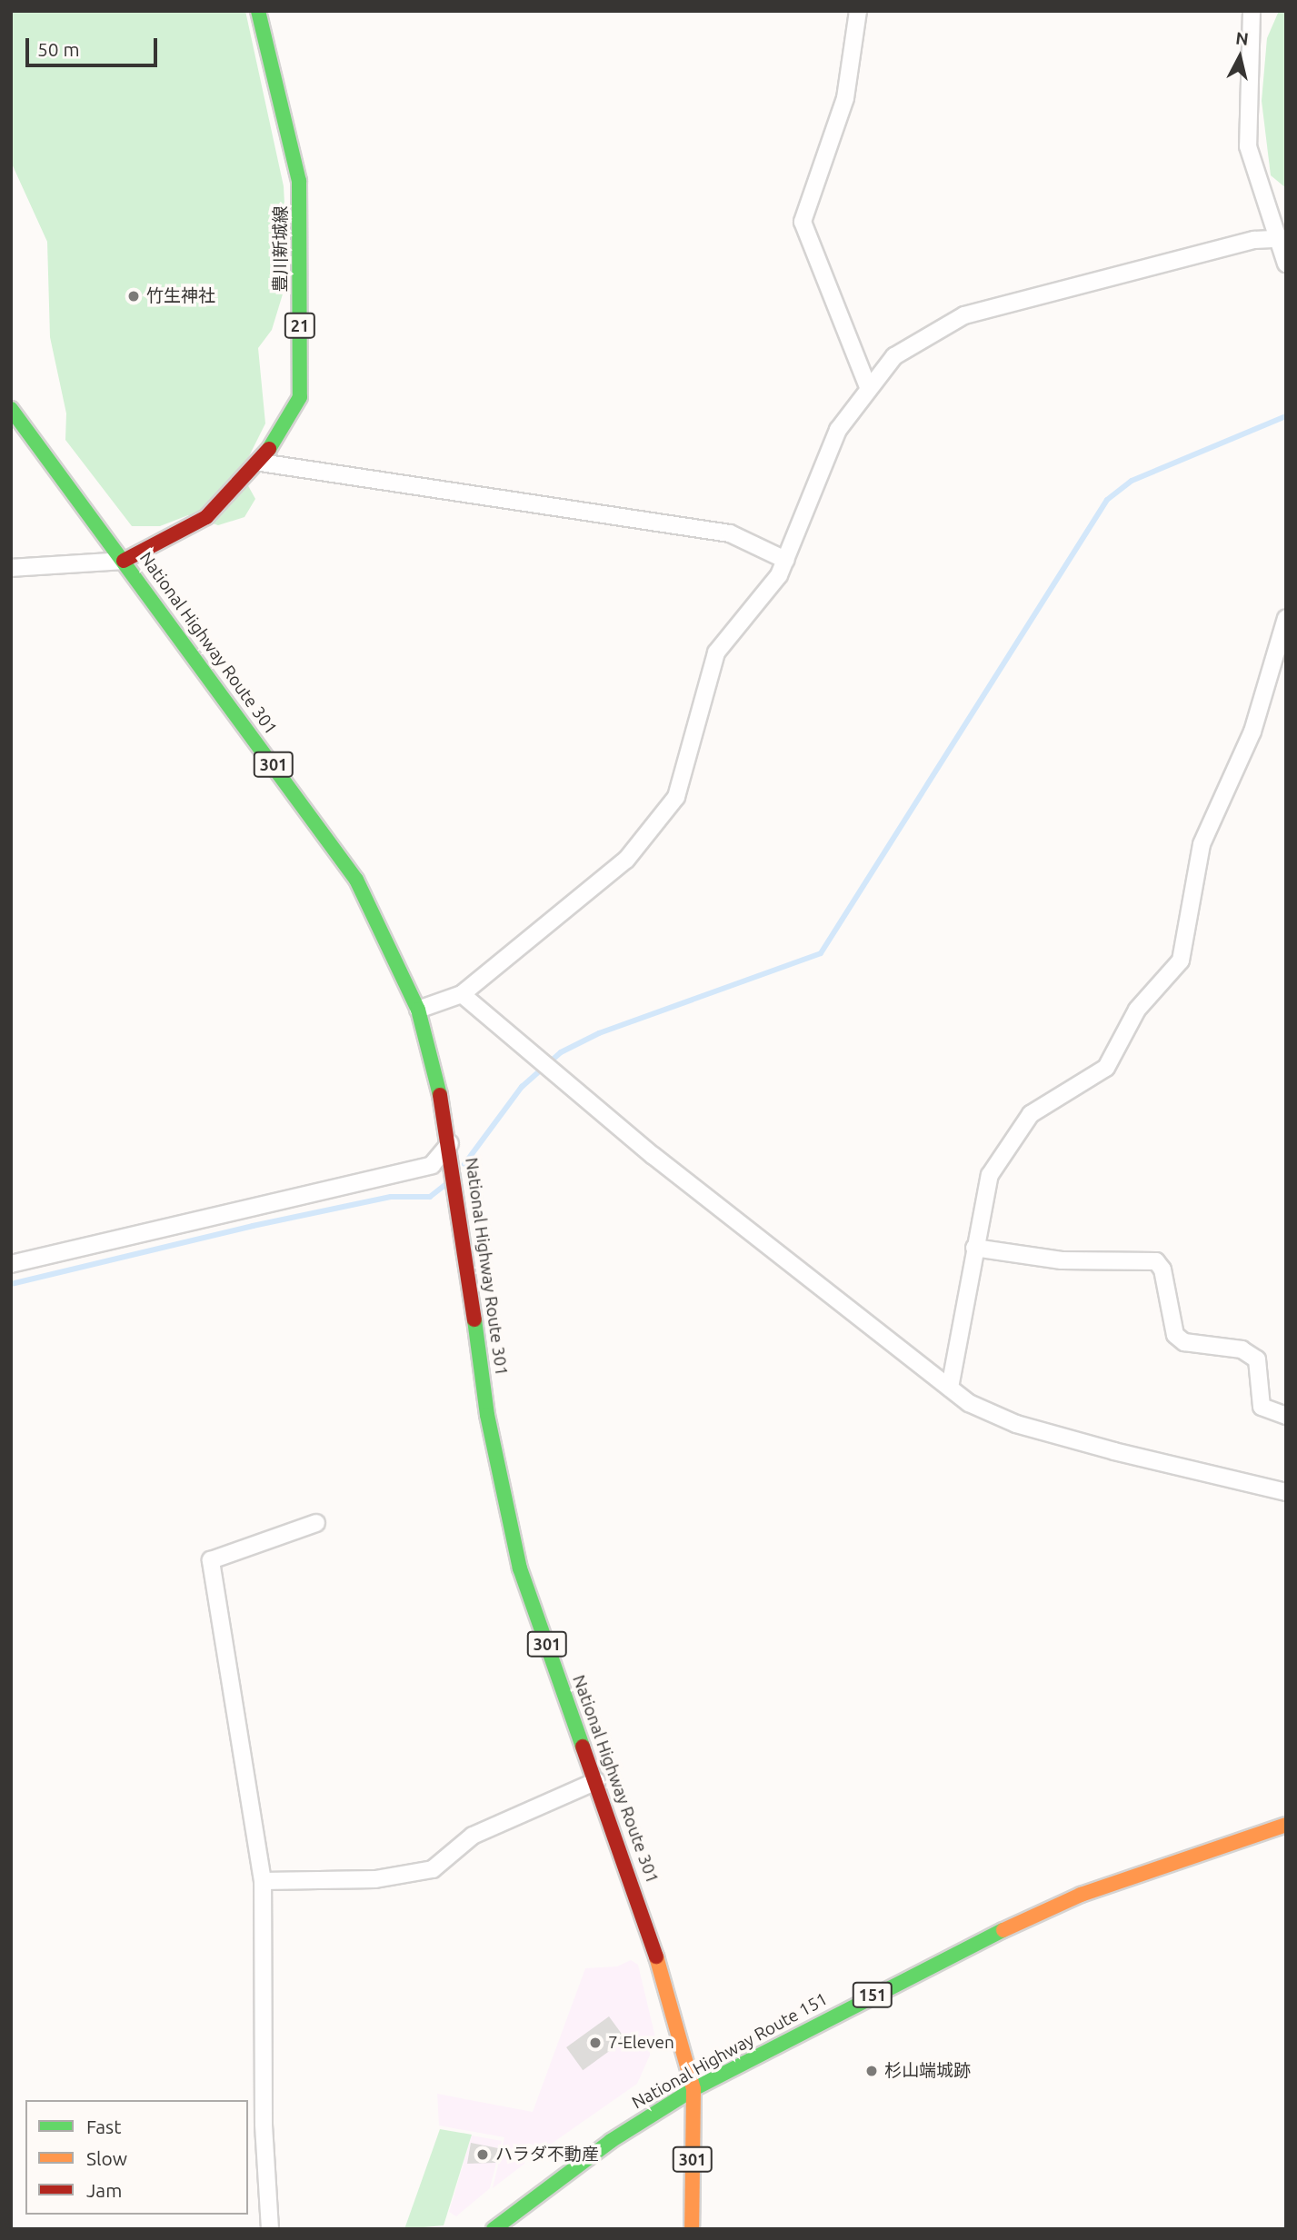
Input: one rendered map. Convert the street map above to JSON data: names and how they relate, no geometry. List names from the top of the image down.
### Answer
{
  "streets": {
    "main road": [
      "豊川新城線",
      "21",
      "National Highway Route 301",
      "301",
      "151",
      "National Highway Route 151"
    ]
  },
  "crossings": [
    ["豊川新城線", "National Highway Route 301"],
    ["National Highway Route 301", "National Highway Route 151"]
  ],
  "places": [
    "竹生神社",
    "7-Eleven",
    "杉山端城跡",
    "ハラダ不動産"
  ],
  "legend": ["Fast", "Slow", "Jam"],
  "scale_bar": "50 m",
  "north": "top"
}
